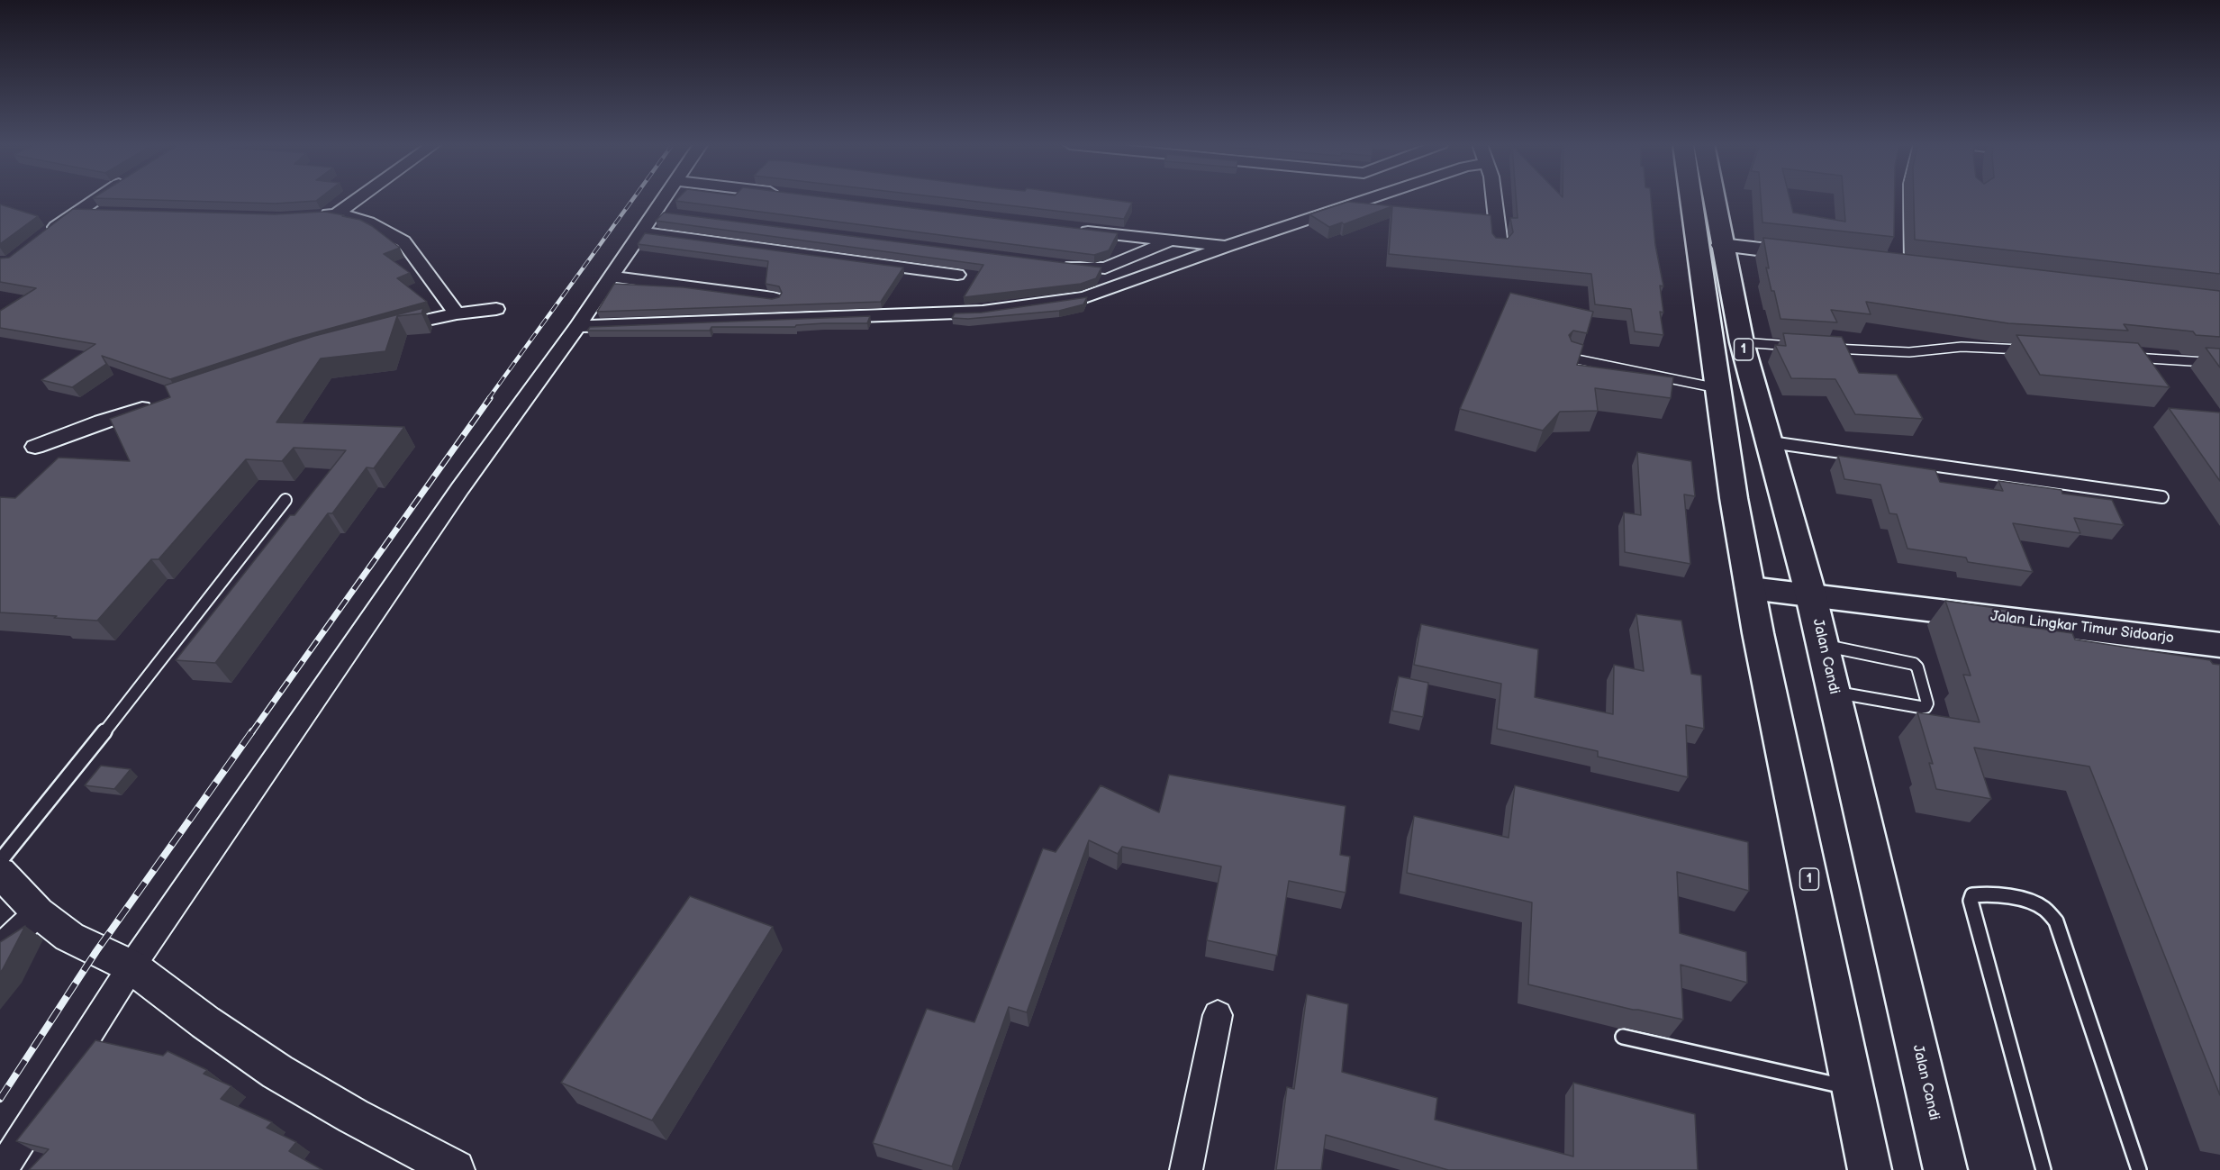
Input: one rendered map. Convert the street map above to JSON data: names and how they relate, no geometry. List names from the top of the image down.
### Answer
{
  "streets": {
    "main road": ["1", "Jalan Lingkar Timur Sidoarjo", "Jalan Candi"]
  },
  "crossings": [
    ["1", "Jalan Lingkar Timur Sidoarjo"],
    ["Jalan Lingkar Timur Sidoarjo", "Jalan Candi"]
  ]
}
